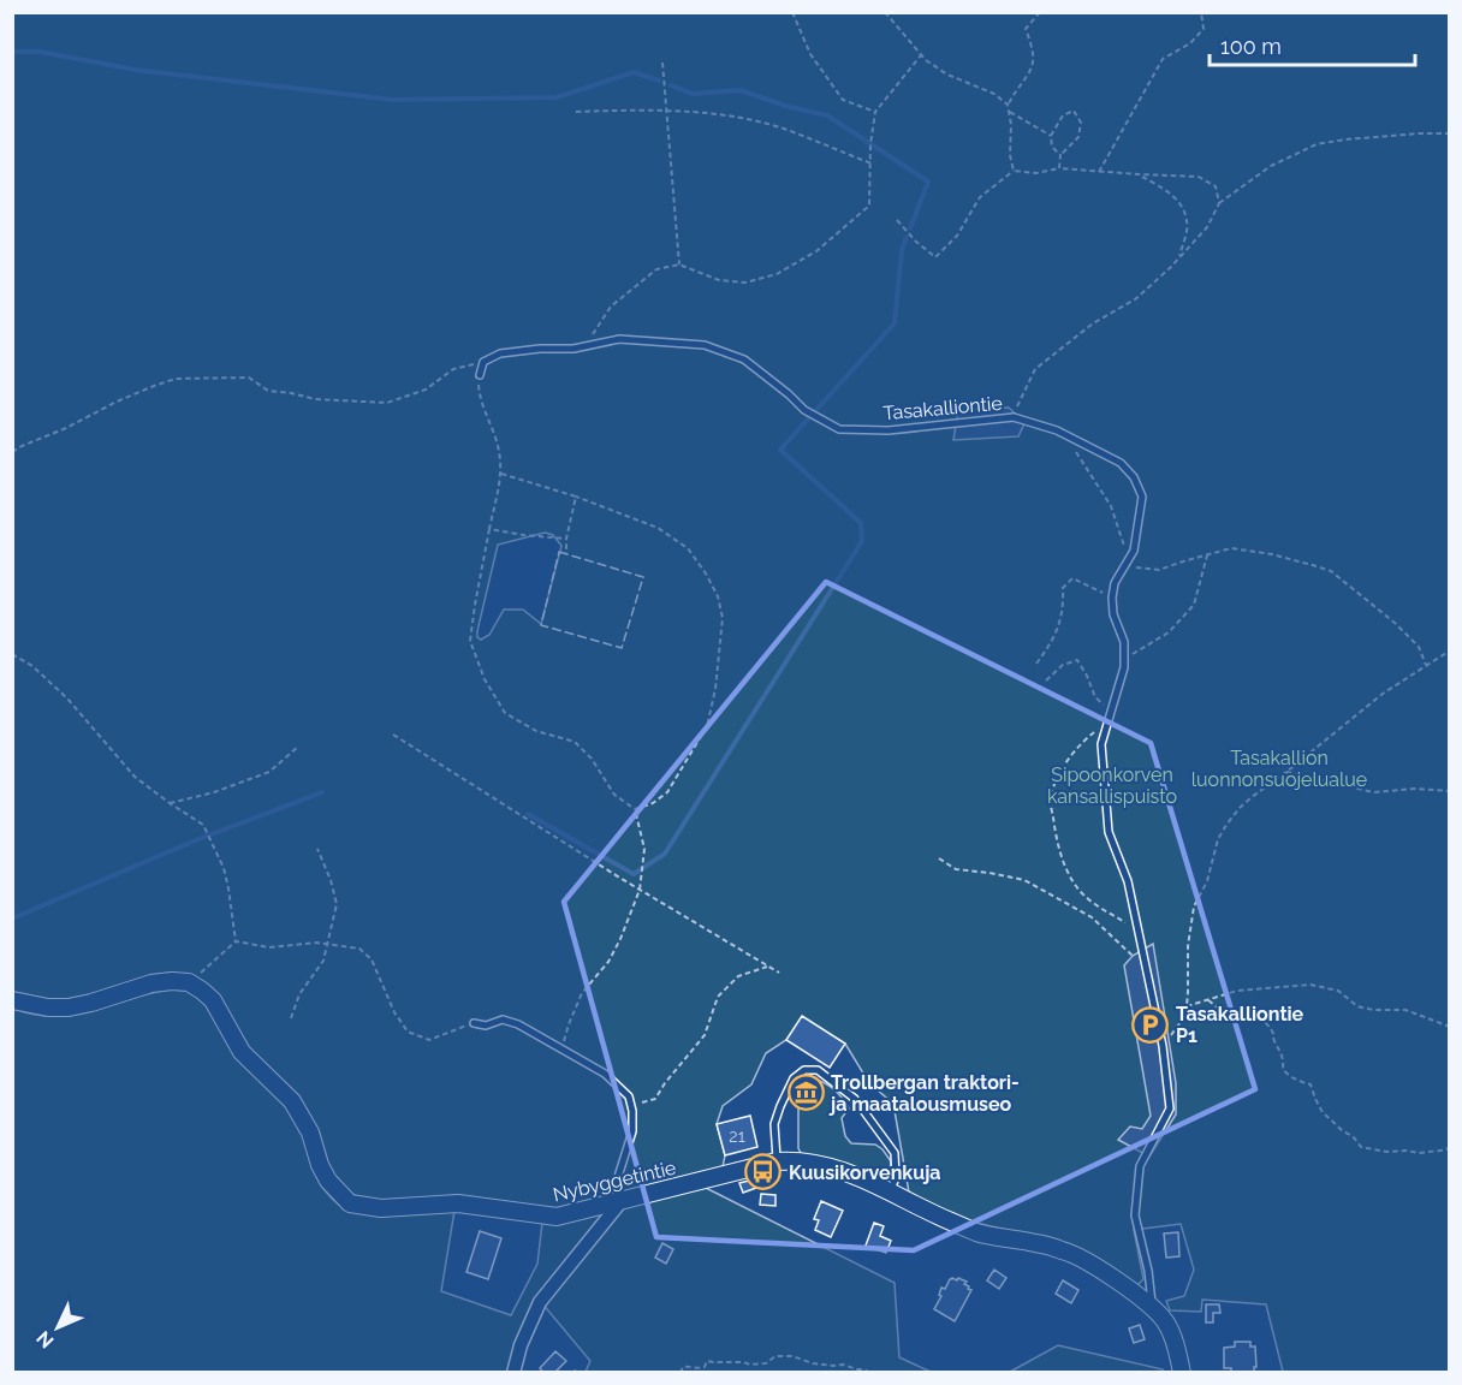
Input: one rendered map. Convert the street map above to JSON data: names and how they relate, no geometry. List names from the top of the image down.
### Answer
{
  "streets": {
    "street": ["Nybyggetintie"],
    "lane": ["Tasakalliontie"]
  },
  "parks": ["Tasakallion luonnonsuojelualue", "Sipoonkorven kansallispuisto"],
  "places": {
    "parking": ["Tasakalliontie P1"],
    "museum": ["Trollbergan traktori- ja maatalousmuseo"],
    "bus stop": ["Kuusikorvenkuja"]
  },
  "house_numbers": ["21"],
  "scale_bar": "100 m",
  "north": "bottom left"
}
